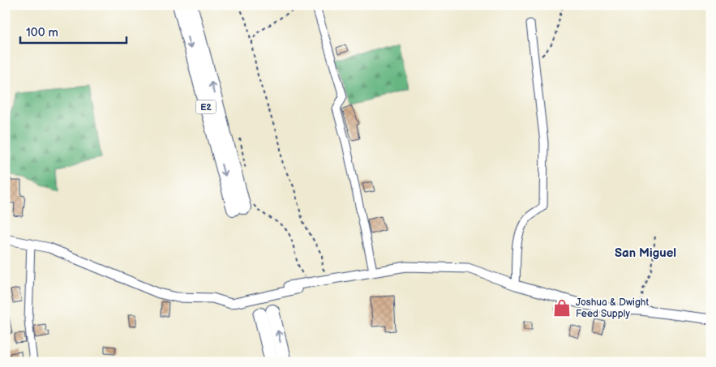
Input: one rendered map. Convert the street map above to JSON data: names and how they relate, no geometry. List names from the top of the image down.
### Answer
{
  "streets": {
    "highway": ["E2"]
  },
  "districts": ["San Miguel"],
  "places": {
    "shop": ["Joshua & Dwight Feed Supply"]
  },
  "scale_bar": "100 m"
}
